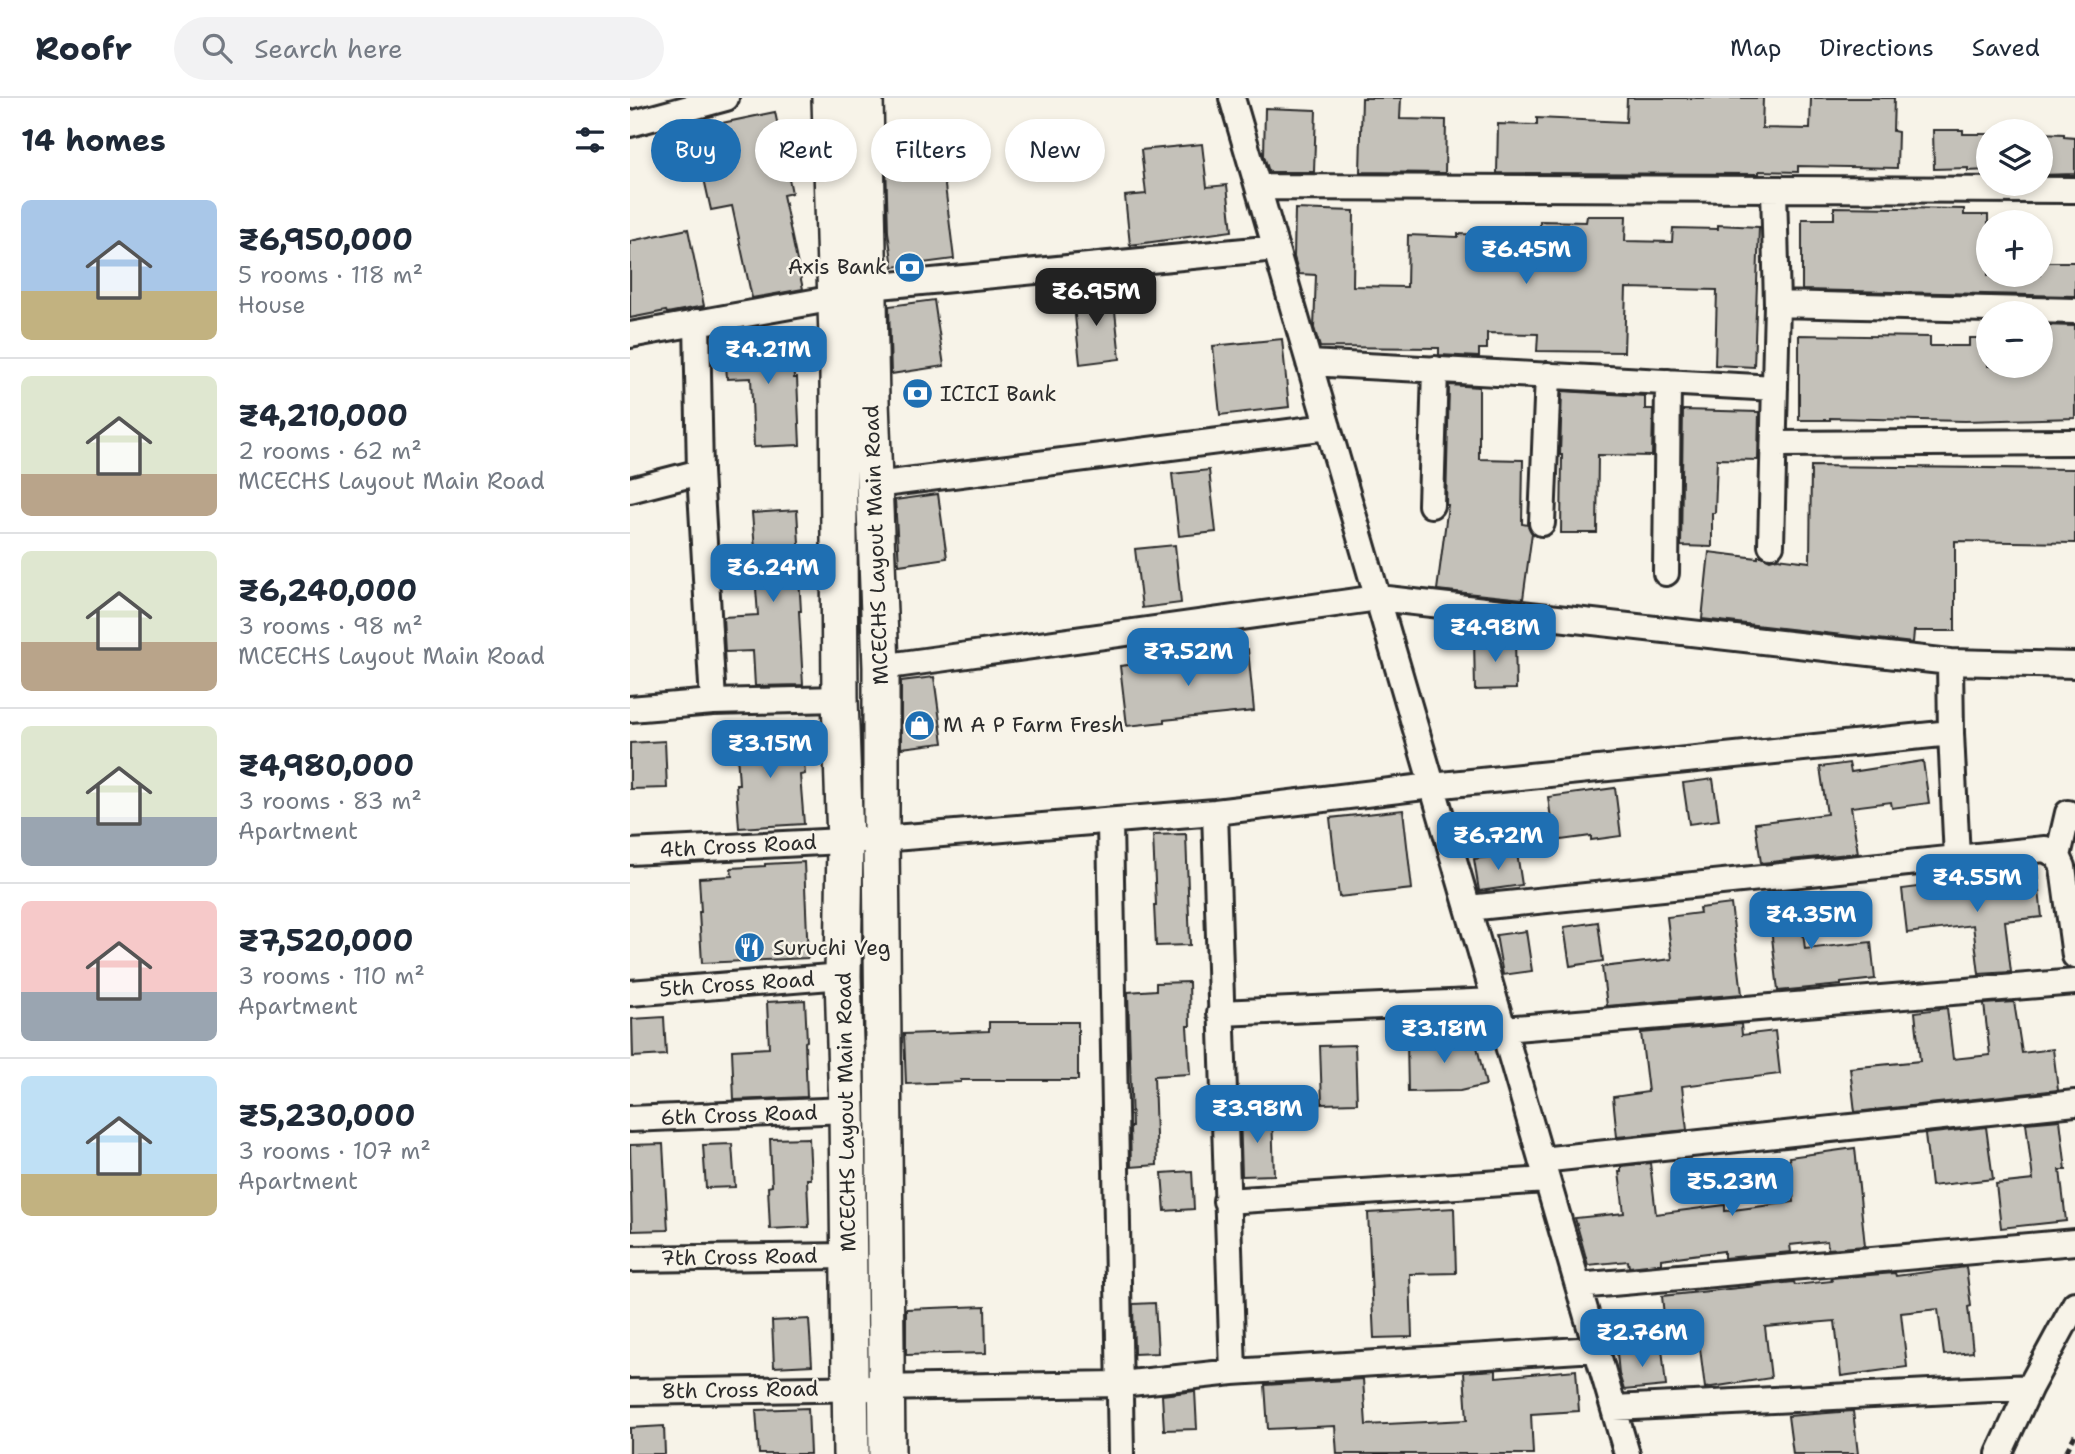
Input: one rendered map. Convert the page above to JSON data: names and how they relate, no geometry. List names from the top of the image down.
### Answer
{
  "streets": {
    "main road": ["MCECHS Layout Main Road"],
    "street": [
      "4th Cross Road",
      "5th Cross Road",
      "6th Cross Road",
      "7th Cross Road",
      "8th Cross Road"
    ]
  },
  "crossings": [
    ["MCECHS Layout Main Road", "4th Cross Road"],
    ["MCECHS Layout Main Road", "5th Cross Road"],
    ["MCECHS Layout Main Road", "6th Cross Road"],
    ["MCECHS Layout Main Road", "7th Cross Road"],
    ["MCECHS Layout Main Road", "8th Cross Road"]
  ],
  "places": {
    "bank": ["Axis Bank", "ICICI Bank"],
    "shop": ["M A P Farm Fresh"],
    "restaurant": ["Suruchi Veg"]
  },
  "page": {
    "header": "Roofr",
    "search": "Search here",
    "nav": ["Map", "Directions", "Saved"],
    "heading": "14 homes",
    "map_buttons": ["+", "−"],
    "chip": [
      "Buy",
      "Rent",
      "Filters",
      "New"
    ],
    "list": [
      {
        "name": "₹6,950,000",
        "note": "5 rooms · 118 m² · House"
      },
      {
        "name": "₹4,210,000",
        "note": "2 rooms · 62 m² · MCECHS Layout Main Road"
      },
      {
        "name": "₹6,240,000",
        "note": "3 rooms · 98 m² · MCECHS Layout Main Road"
      },
      {
        "name": "₹4,980,000",
        "note": "3 rooms · 83 m² · Apartment"
      },
      {
        "name": "₹7,520,000",
        "note": "3 rooms · 110 m² · Apartment"
      },
      {
        "name": "₹5,230,000",
        "note": "3 rooms · 107 m² · Apartment"
      }
    ],
    "price": [
      "₹6.45M",
      "₹6.95M",
      "₹4.21M",
      "₹6.24M",
      "₹4.98M",
      "₹7.52M",
      "₹3.15M",
      "₹6.72M",
      "₹4.55M",
      "₹4.35M",
      "₹3.18M",
      "₹3.98M",
      "₹5.23M",
      "₹2.76M"
    ]
  }
}
